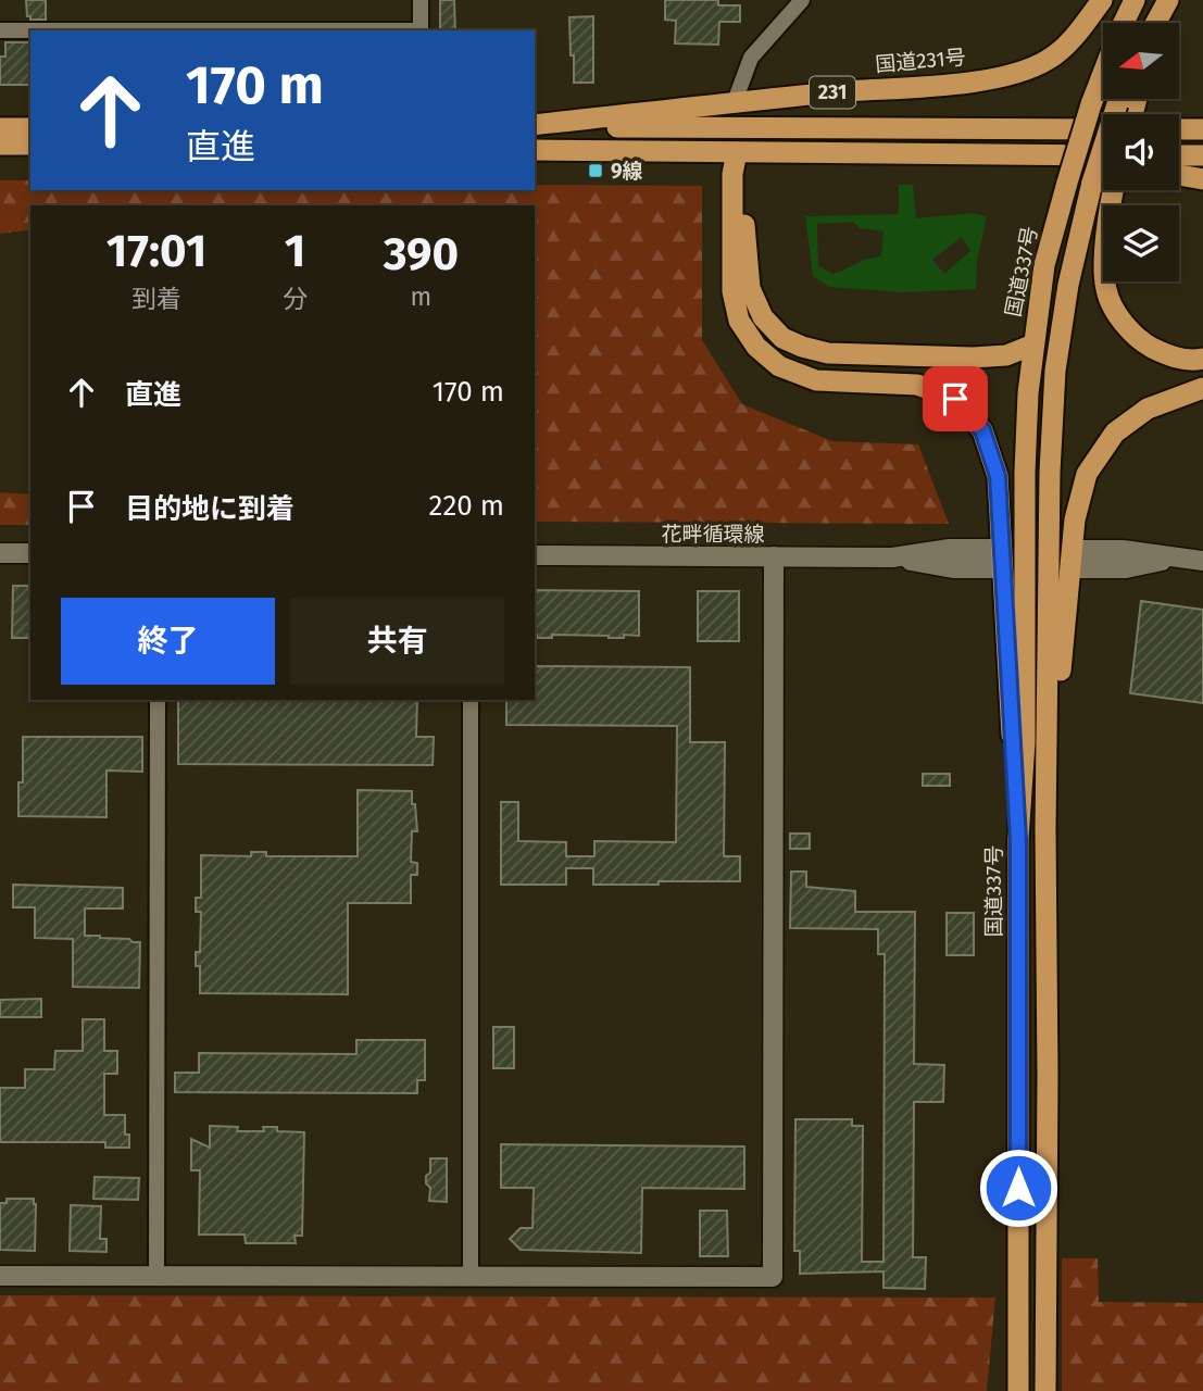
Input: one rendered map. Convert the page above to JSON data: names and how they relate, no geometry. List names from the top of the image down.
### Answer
{
  "streets": {
    "highway": ["国道231号", "231", "国道337号"],
    "street": ["花畔循環線"]
  },
  "places": {
    "transit": ["9線"]
  },
  "north": "left",
  "page": {
    "turn": ["170 m", "直進"],
    "eta": [
      "17:01",
      "到着",
      "1",
      "分",
      "390",
      "m"
    ],
    "list": [
      {
        "name": "直進",
        "value": "170 m"
      },
      {
        "name": "目的地に到着",
        "value": "220 m"
      }
    ],
    "buttons": ["終了", "共有"]
  }
}
